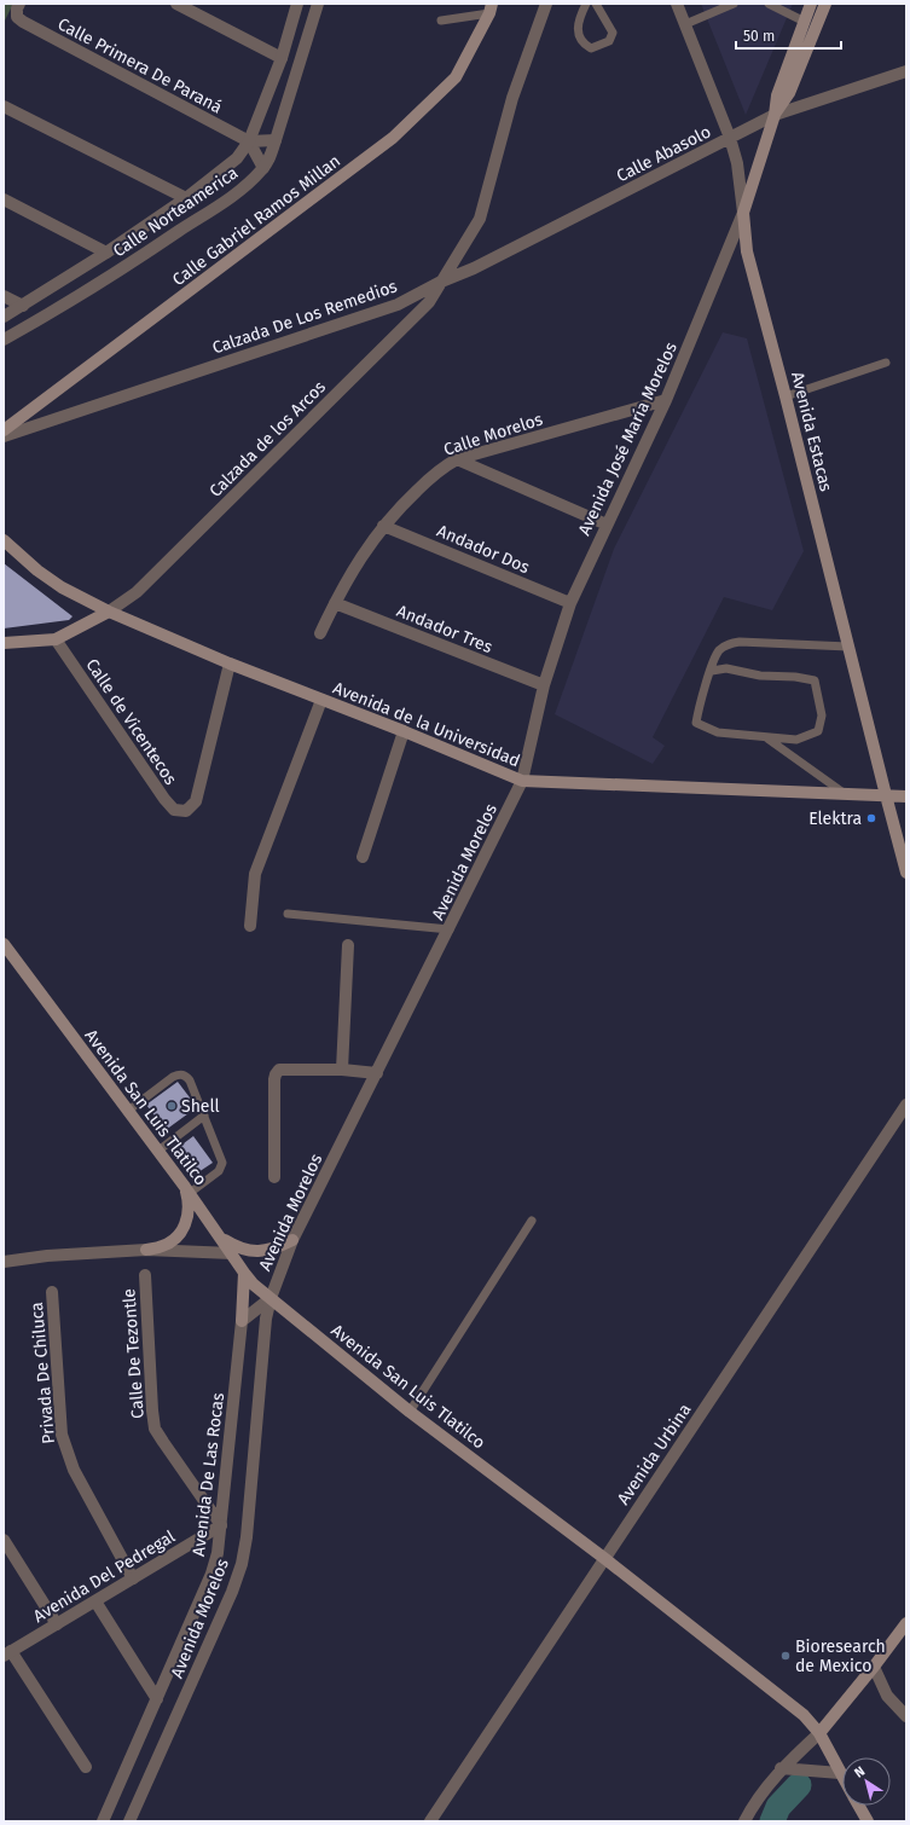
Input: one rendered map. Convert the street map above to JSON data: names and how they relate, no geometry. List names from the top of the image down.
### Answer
{
  "streets": {
    "main road": [
      "Calle Gabriel Ramos Millan",
      "Avenida Estacas",
      "Avenida José María Morelos",
      "Avenida de la Universidad",
      "Avenida San Luis Tlatilco"
    ],
    "street": [
      "Calle Primera De Paraná",
      "Calle Abasolo",
      "Calle Norteamerica",
      "Calzada De Los Remedios",
      "Calle Morelos",
      "Calzada de los Arcos",
      "Andador Dos",
      "Andador Tres",
      "Calle de Vicentecos",
      "Avenida Morelos",
      "Calle De Tezontle",
      "Privada De Chiluca",
      "Avenida Urbina",
      "Avenida De Las Rocas",
      "Avenida Del Pedregal"
    ]
  },
  "crossings": [
    ["Calle Primera De Paraná", "Calle Norteamerica"],
    ["Calle Abasolo", "Calzada De Los Remedios"],
    ["Calle Abasolo", "Avenida Estacas"],
    ["Calle Abasolo", "Calzada de los Arcos"],
    ["Calle Abasolo", "Avenida José María Morelos"],
    ["Calzada De Los Remedios", "Calzada de los Arcos"],
    ["Avenida Estacas", "Avenida José María Morelos"],
    ["Avenida Estacas", "Avenida de la Universidad"],
    ["Calle Morelos", "Avenida José María Morelos"],
    ["Calle Morelos", "Andador Dos"],
    ["Calle Morelos", "Andador Tres"],
    ["Calzada de los Arcos", "Avenida de la Universidad"],
    ["Avenida José María Morelos", "Andador Dos"],
    ["Avenida José María Morelos", "Andador Tres"],
    ["Avenida José María Morelos", "Avenida de la Universidad"],
    ["Avenida José María Morelos", "Avenida Morelos"],
    ["Calle de Vicentecos", "Avenida de la Universidad"],
    ["Avenida de la Universidad", "Avenida Morelos"],
    ["Avenida Morelos", "Avenida San Luis Tlatilco"],
    ["Avenida San Luis Tlatilco", "Avenida Urbina"],
    ["Calle De Tezontle", "Avenida De Las Rocas"],
    ["Calle De Tezontle", "Avenida Del Pedregal"],
    ["Privada De Chiluca", "Avenida Del Pedregal"],
    ["Avenida De Las Rocas", "Avenida Del Pedregal"]
  ],
  "places": ["Elektra", "Shell", "Bioresearch de Mexico"],
  "scale_bar": "50 m",
  "north": "top left"
}
